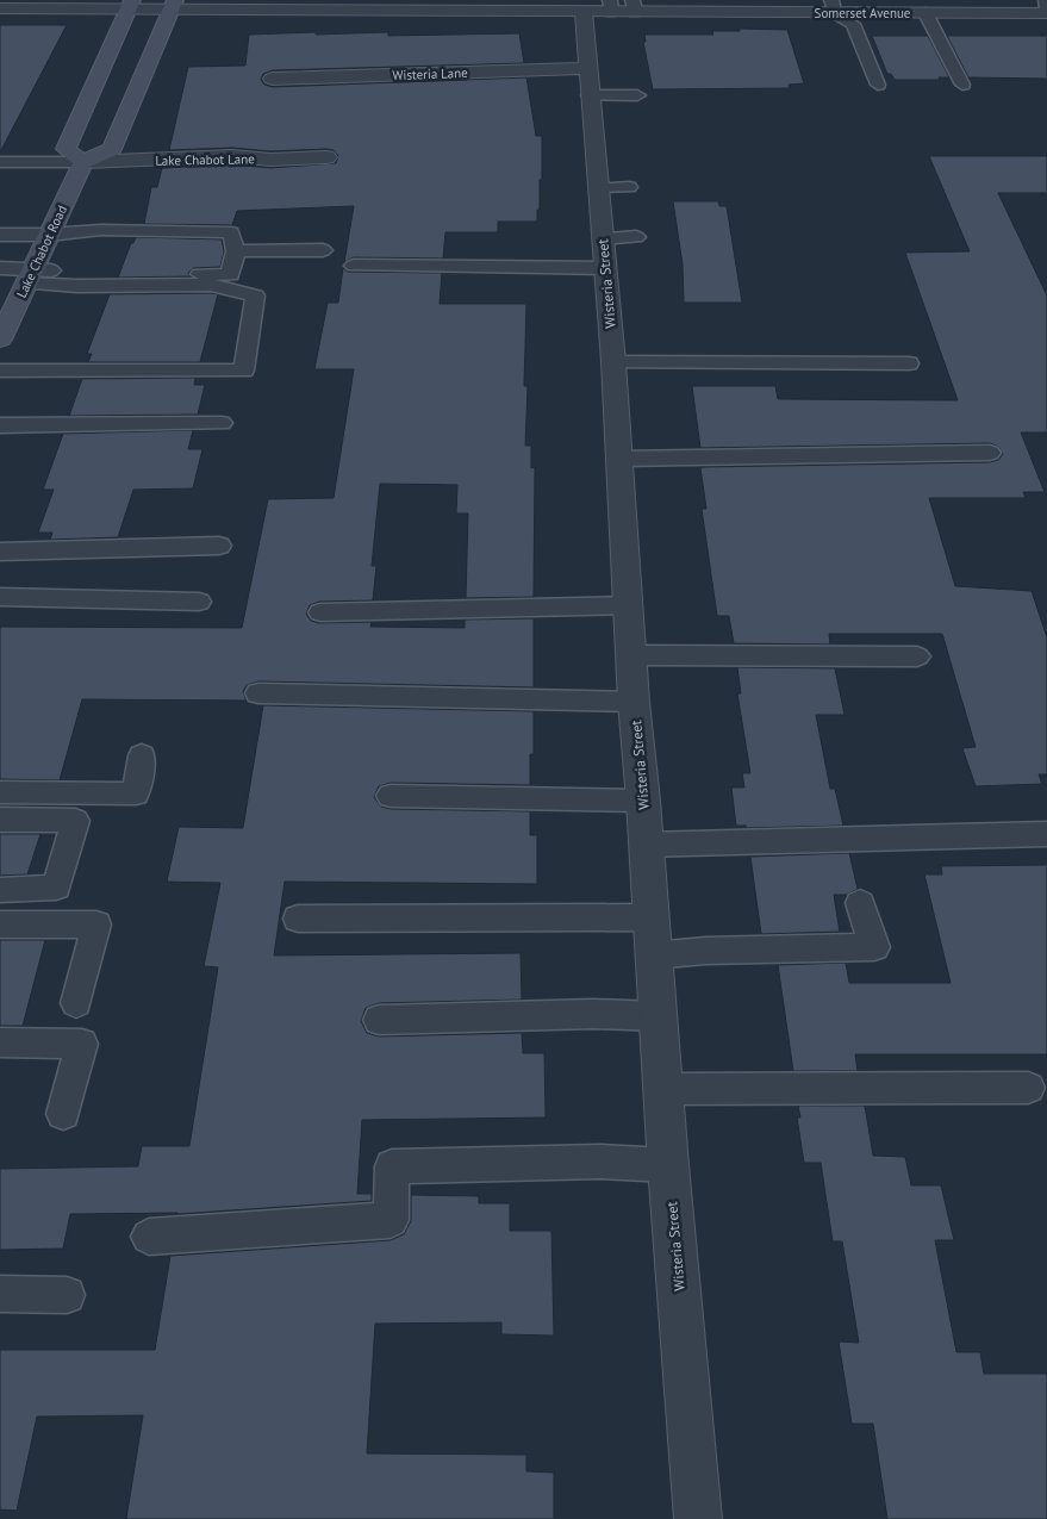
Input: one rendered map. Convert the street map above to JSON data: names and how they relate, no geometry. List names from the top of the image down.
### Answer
{
  "streets": {
    "main road": ["Lake Chabot Road"],
    "street": [
      "Somerset Avenue",
      "Wisteria Lane",
      "Lake Chabot Lane",
      "Wisteria Street"
    ]
  },
  "crossings": [
    ["Somerset Avenue", "Wisteria Street"],
    ["Wisteria Lane", "Wisteria Street"],
    ["Lake Chabot Lane", "Lake Chabot Road"]
  ]
}
